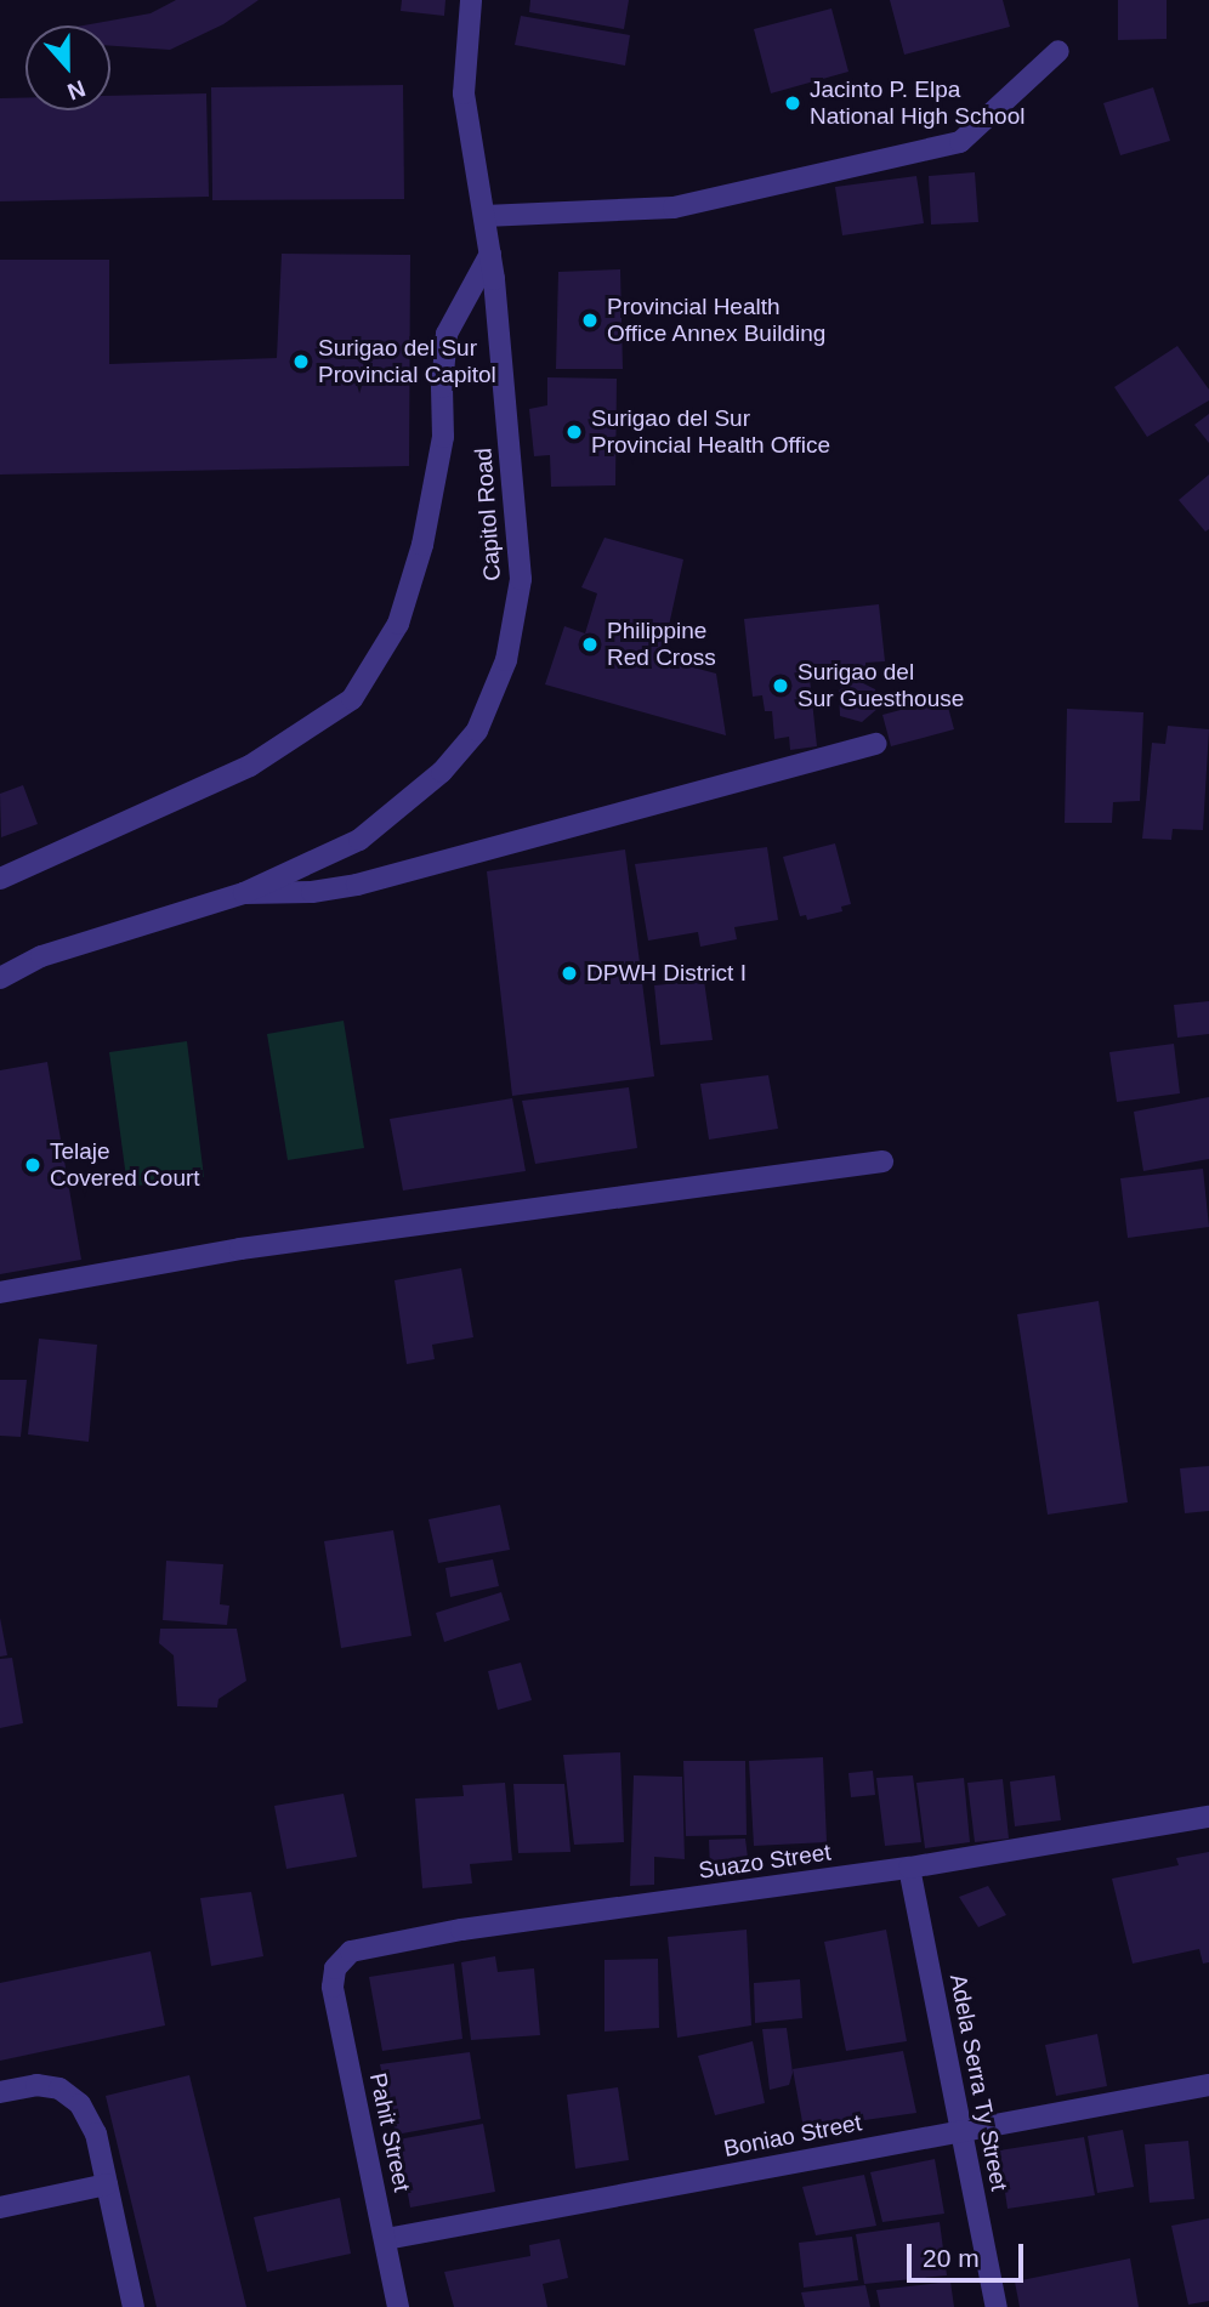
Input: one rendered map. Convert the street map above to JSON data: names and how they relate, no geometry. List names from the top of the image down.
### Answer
{
  "streets": {
    "street": [
      "Capitol Road",
      "Suazo Street",
      "Adela Serra Ty Street",
      "Pahit Street",
      "Boniao Street"
    ]
  },
  "crossings": [
    ["Suazo Street", "Adela Serra Ty Street"],
    ["Suazo Street", "Pahit Street"],
    ["Adela Serra Ty Street", "Boniao Street"],
    ["Pahit Street", "Boniao Street"]
  ],
  "places": [
    "Jacinto P. Elpa National High School",
    "Provincial Health Office Annex Building",
    "Surigao del Sur Provincial Capitol",
    "Surigao del Sur Provincial Health Office",
    "Philippine Red Cross",
    "Surigao del Sur Guesthouse",
    "DPWH District I",
    "Telaje Covered Court"
  ],
  "scale_bar": "20 m",
  "north": "bottom"
}
